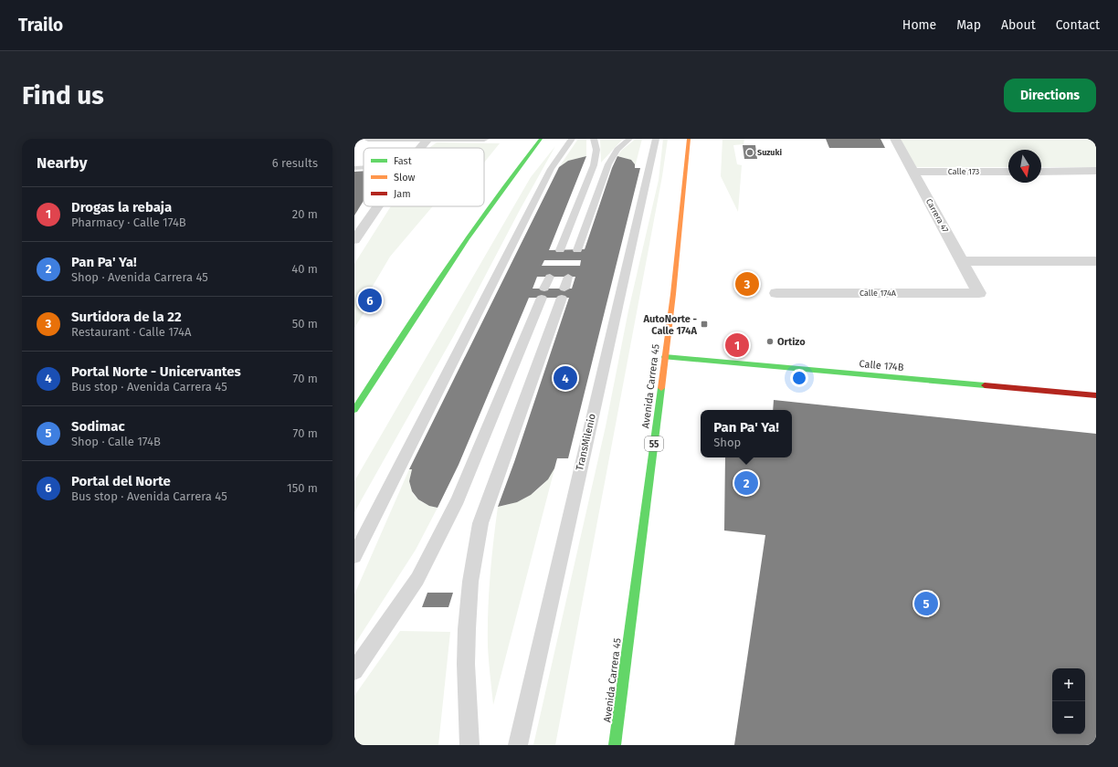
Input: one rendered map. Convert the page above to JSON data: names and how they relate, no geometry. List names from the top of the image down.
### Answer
{
  "streets": {
    "main road": ["Calle 174B", "Avenida Carrera 45", "55"],
    "street": ["Calle 173", "Carrera 47", "Calle 174A"],
    "lane": ["TransMilenio"]
  },
  "crossings": [
    ["Calle 173", "Carrera 47"],
    ["Carrera 47", "Calle 174A"],
    ["Calle 174B", "Avenida Carrera 45"]
  ],
  "places": {
    "other": ["Suzuki", "Ortizo"],
    "transit": ["AutoNorte - Calle 174A"]
  },
  "legend": ["Fast", "Slow", "Jam"],
  "north": "bottom",
  "page": {
    "header": "Trailo",
    "nav": [
      "Home",
      "Map",
      "About",
      "Contact"
    ],
    "buttons": "Directions",
    "title": "Find us",
    "heading": ["Nearby", "6 results"],
    "list": [
      {
        "mark": "1",
        "name": "Drogas la rebaja",
        "note": "Pharmacy · Calle 174B",
        "value": "20 m"
      },
      {
        "mark": "2",
        "name": "Pan Pa' Ya!",
        "note": "Shop · Avenida Carrera 45",
        "value": "40 m"
      },
      {
        "mark": "3",
        "name": "Surtidora de la 22",
        "note": "Restaurant · Calle 174A",
        "value": "50 m"
      },
      {
        "mark": "4",
        "name": "Portal Norte - Unicervantes",
        "note": "Bus stop · Avenida Carrera 45",
        "value": "70 m"
      },
      {
        "mark": "5",
        "name": "Sodimac",
        "note": "Shop · Calle 174B",
        "value": "70 m"
      },
      {
        "mark": "6",
        "name": "Portal del Norte",
        "note": "Bus stop · Avenida Carrera 45",
        "value": "150 m"
      }
    ],
    "pins": [
      "3",
      "6",
      "1",
      "4",
      "2",
      "5"
    ],
    "popup": ["Pan Pa' Ya!", "Shop"],
    "map_buttons": ["+", "−"]
  }
}
